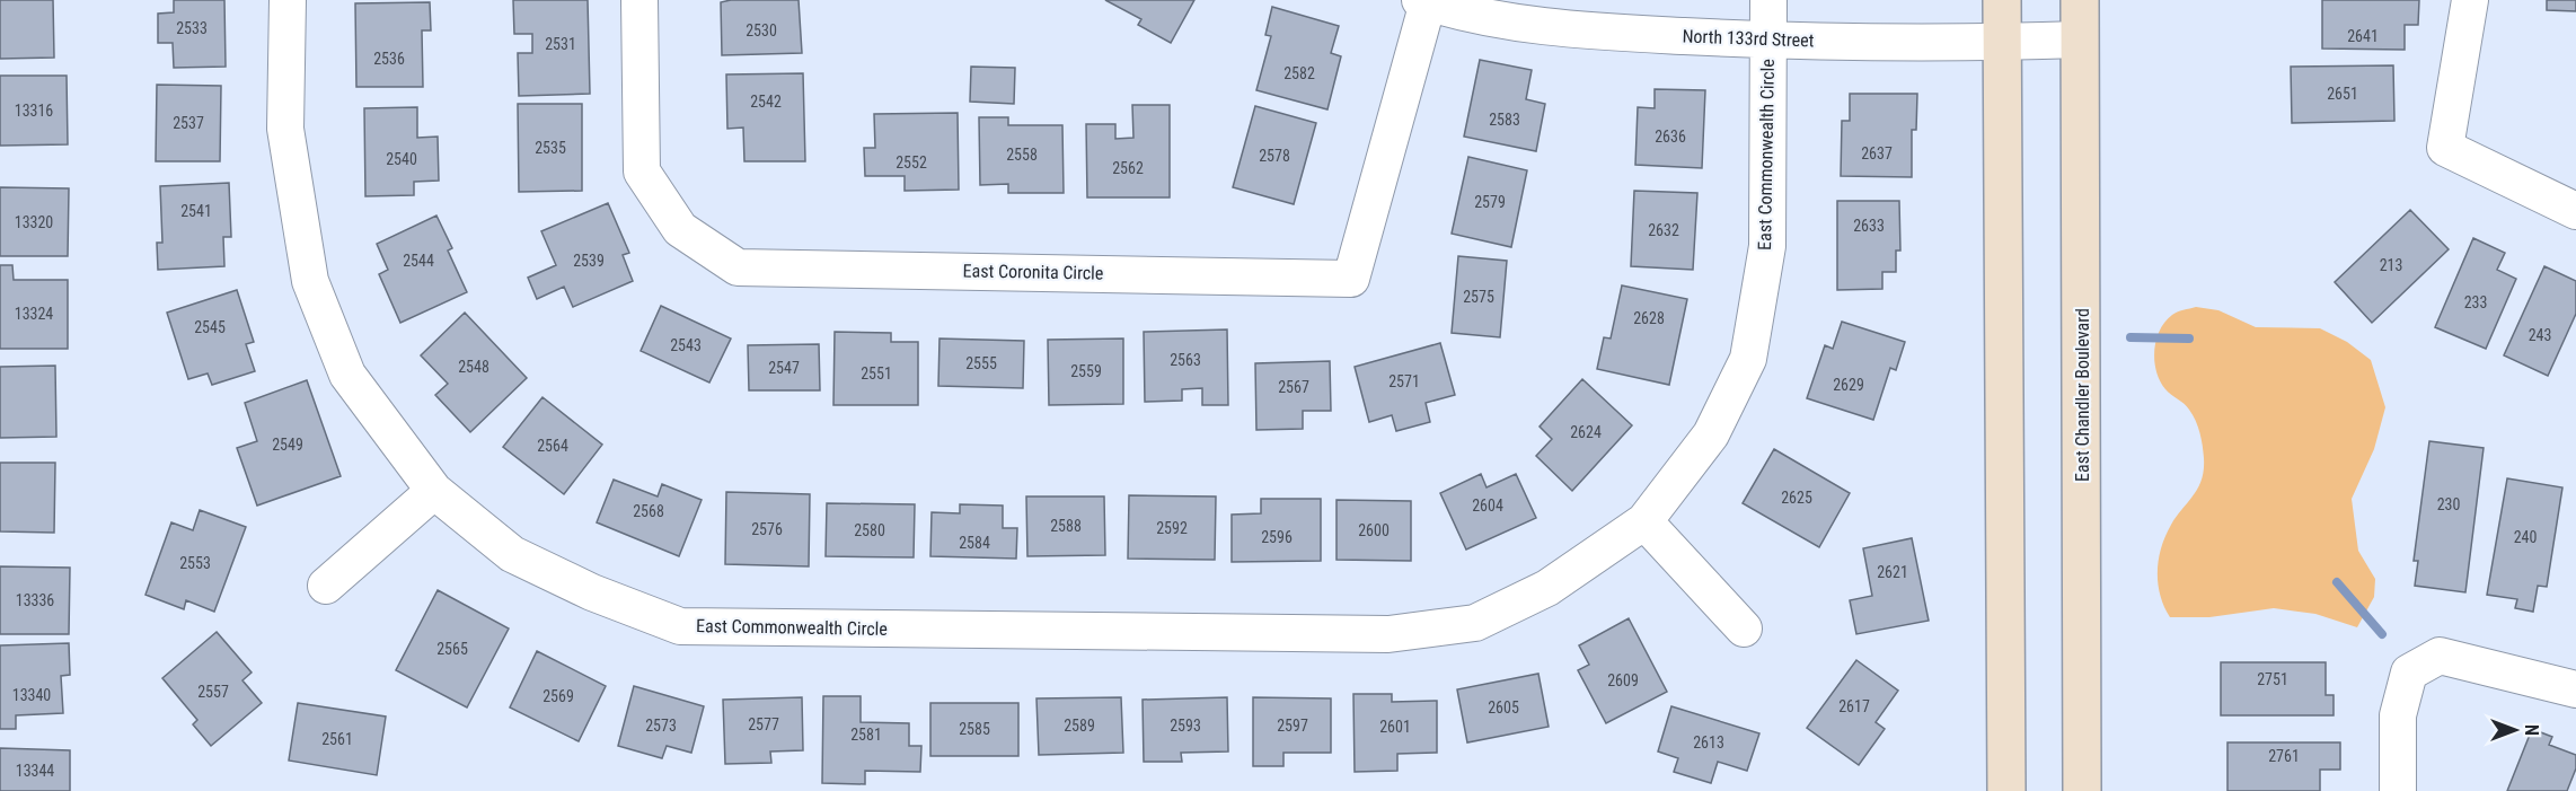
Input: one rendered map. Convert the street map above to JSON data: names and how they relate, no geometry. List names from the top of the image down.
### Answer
{
  "streets": {
    "main road": ["East Chandler Boulevard"],
    "street": ["North 133rd Street", "East Commonwealth Circle", "East Coronita Circle"]
  },
  "crossings": [
    ["North 133rd Street", "East Commonwealth Circle"],
    ["North 133rd Street", "East Coronita Circle"],
    ["North 133rd Street", "East Chandler Boulevard"]
  ],
  "house_numbers": [
    "2533",
    "2530",
    "2641",
    "2531",
    "2536",
    "2582",
    "2651",
    "2542",
    "13316",
    "2583",
    "2537",
    "2636",
    "2535",
    "2637",
    "2558",
    "2578",
    "2540",
    "2552",
    "2562",
    "2579",
    "2541",
    "13320",
    "2633",
    "2632",
    "2544",
    "2539",
    "213",
    "2575",
    "233",
    "13324",
    "2628",
    "2545",
    "243",
    "2543",
    "2563",
    "2555",
    "2548",
    "2547",
    "2559",
    "2551",
    "2571",
    "2629",
    "2567",
    "2624",
    "2549",
    "2564",
    "2625",
    "230",
    "2604",
    "2568",
    "2588",
    "2592",
    "2576",
    "2580",
    "2600",
    "2596",
    "240",
    "2584",
    "2553",
    "2621",
    "13336",
    "2565",
    "2751",
    "2609",
    "2557",
    "13340",
    "2569",
    "2617",
    "2605",
    "2577",
    "2573",
    "2589",
    "2593",
    "2597",
    "2601",
    "2585",
    "2581",
    "2561",
    "2613",
    "2761",
    "13344"
  ],
  "north": "right"
}
